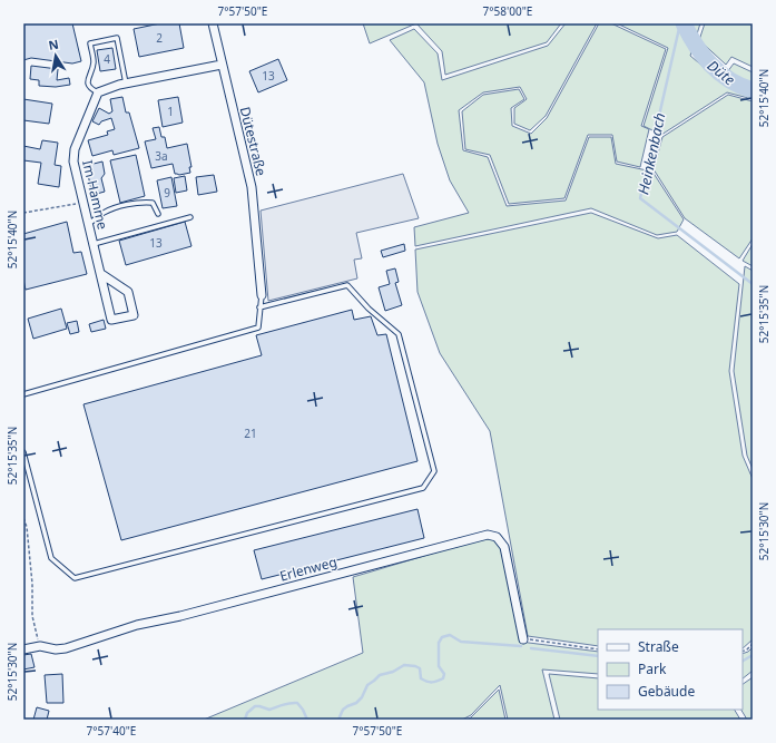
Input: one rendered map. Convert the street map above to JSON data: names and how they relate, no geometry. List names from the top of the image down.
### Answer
{
  "streets": {
    "street": ["Dütestraße", "Im Hamme", "Erlenweg"]
  },
  "water": ["Düte", "Heinkenbach"],
  "house_numbers": [
    "2",
    "4",
    "13",
    "1",
    "3a",
    "9",
    "13",
    "21"
  ],
  "legend": ["Straße", "Park", "Gebäude"],
  "north": "top",
  "coordinates": [
    "7°57'50\"E",
    "7°58'00\"E",
    "52°15'40\"N",
    "52°15'35\"N",
    "52°15'30\"N",
    "7°57'40\"E"
  ]
}
